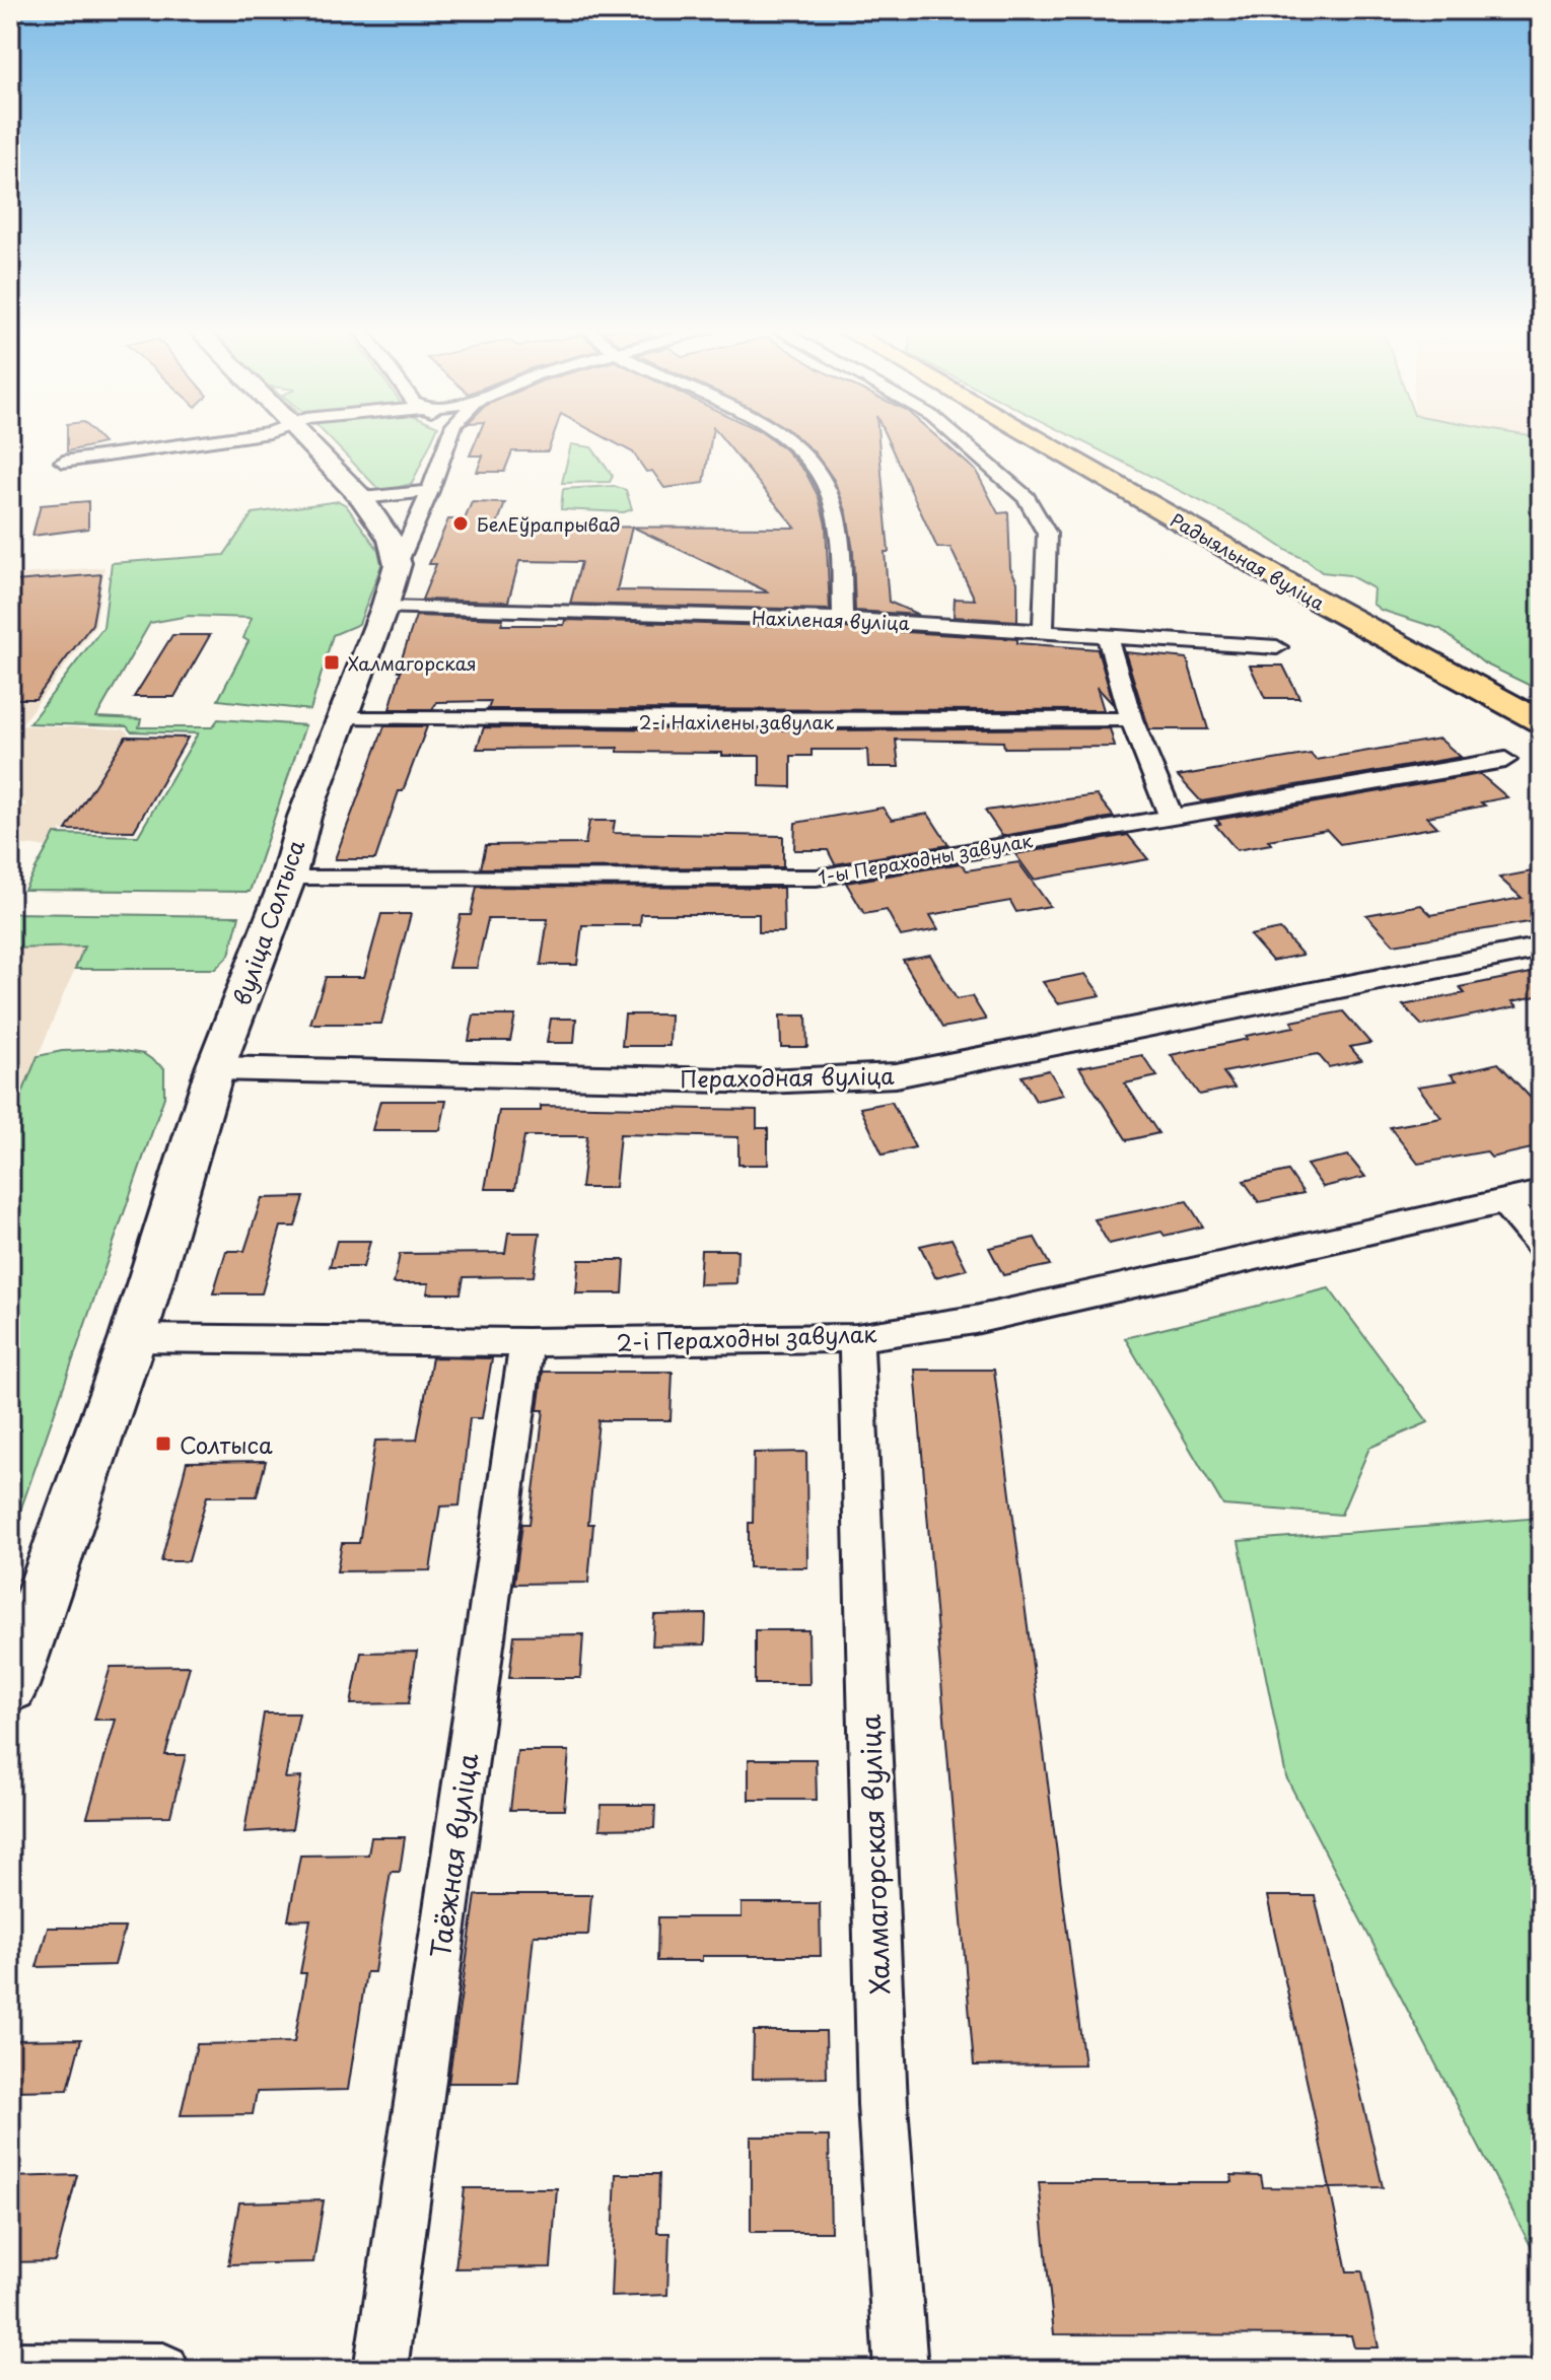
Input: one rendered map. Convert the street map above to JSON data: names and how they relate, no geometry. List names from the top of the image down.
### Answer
{
  "streets": {
    "main road": ["Радыяльная вуліца", "вуліца Солтыса"],
    "street": [
      "Нахіленая вуліца",
      "2-і Нахілены завулак",
      "1-ы Пераходны завулак",
      "Пераходная вуліца",
      "2-і Пераходны завулак",
      "Халмагорская вуліца",
      "Таёжная вуліца"
    ]
  },
  "crossings": [
    ["Нахіленая вуліца", "вуліца Солтыса"],
    ["2-і Нахілены завулак", "вуліца Солтыса"],
    ["1-ы Пераходны завулак", "вуліца Солтыса"],
    ["вуліца Солтыса", "Пераходная вуліца"],
    ["вуліца Солтыса", "2-і Пераходны завулак"],
    ["2-і Пераходны завулак", "Халмагорская вуліца"],
    ["2-і Пераходны завулак", "Таёжная вуліца"]
  ],
  "places": {
    "other": ["БелЕўрапрывад"],
    "transit": ["Халмагорская", "Солтыса"]
  }
}
